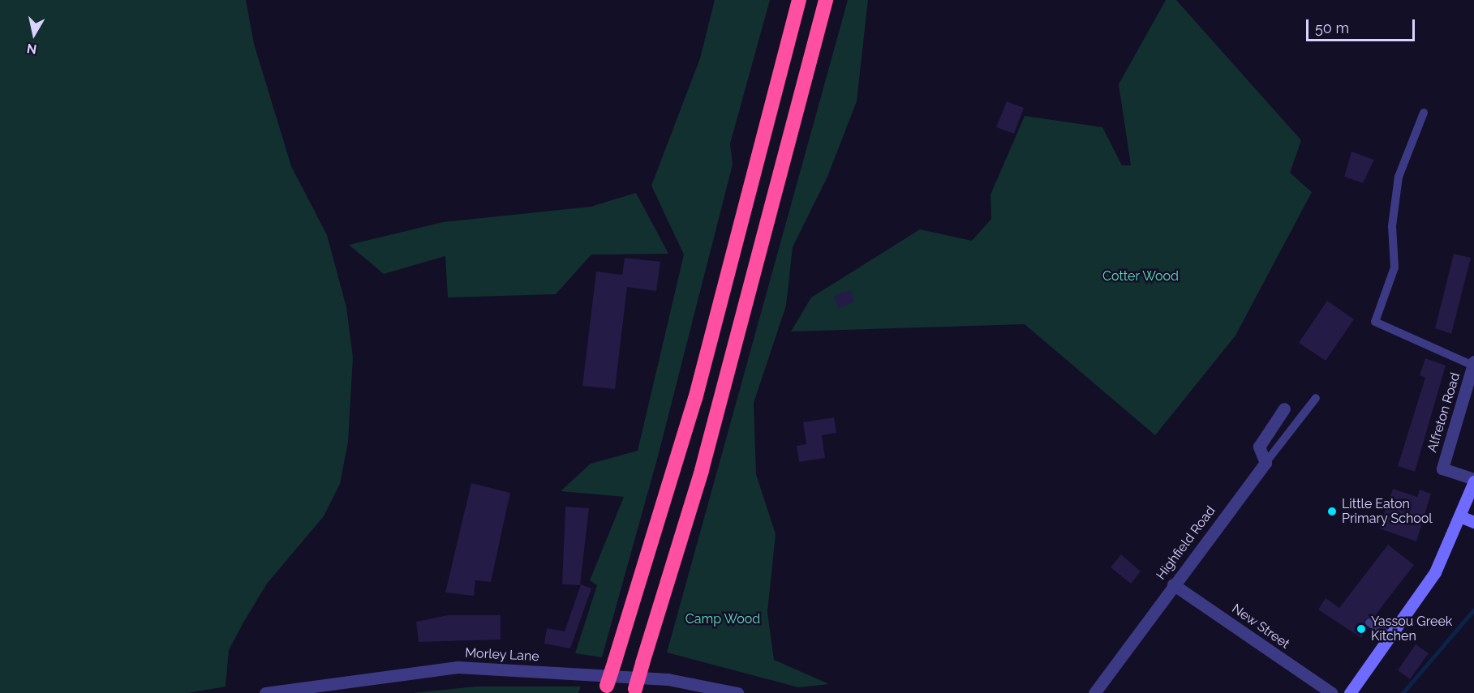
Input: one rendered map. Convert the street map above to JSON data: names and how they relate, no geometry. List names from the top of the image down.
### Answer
{
  "streets": {
    "main road": ["Alfreton Road"],
    "street": ["Highfield Road", "New Street", "Morley Lane"]
  },
  "crossings": [
    ["Highfield Road", "New Street"]
  ],
  "parks": ["Cotter Wood", "Camp Wood"],
  "places": ["Little Eaton Primary School", "Yassou Greek Kitchen"],
  "scale_bar": "50 m",
  "north": "bottom"
}
